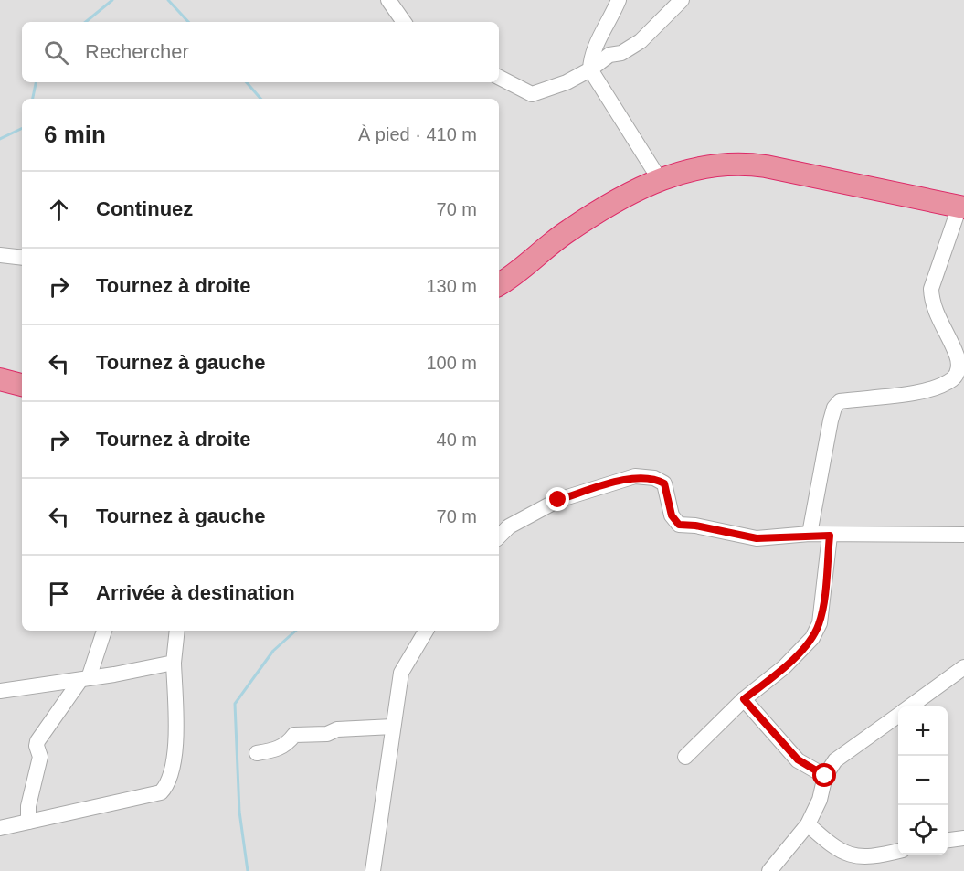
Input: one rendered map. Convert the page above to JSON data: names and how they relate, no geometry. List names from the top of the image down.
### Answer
{
  "page": {
    "search": "Rechercher",
    "heading": ["6 min", "À pied · 410 m"],
    "list": [
      ["Continuez", "70 m"],
      ["Tournez à droite", "130 m"],
      ["Tournez à gauche", "100 m"],
      ["Tournez à droite", "40 m"],
      ["Tournez à gauche", "70 m"],
      "Arrivée à destination"
    ],
    "map_buttons": ["+", "−"]
  }
}
